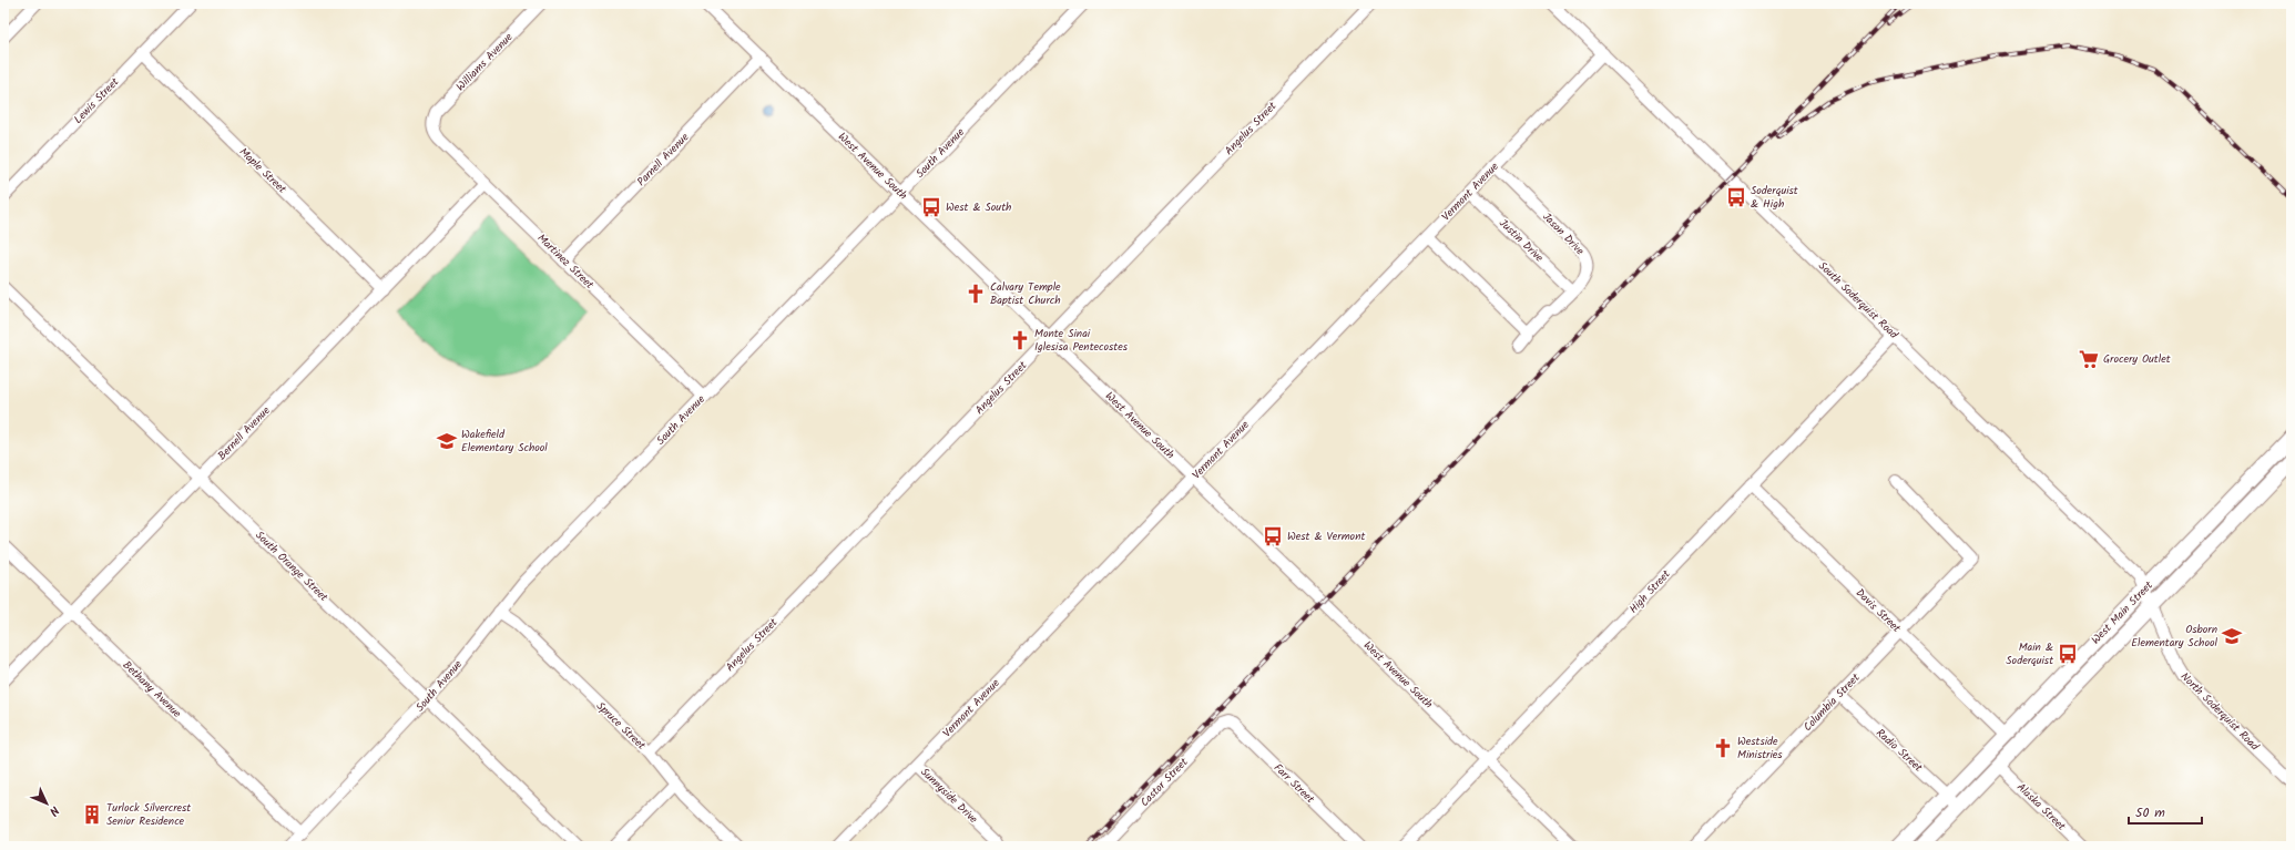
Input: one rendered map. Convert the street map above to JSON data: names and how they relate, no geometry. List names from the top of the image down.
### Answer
{
  "streets": {
    "main road": ["West Main Street"],
    "street": [
      "Williams Avenue",
      "Lewis Street",
      "Angelus Street",
      "South Avenue",
      "Parnell Avenue",
      "West Avenue South",
      "Maple Street",
      "Vermont Avenue",
      "Jason Drive",
      "Justin Drive",
      "Martinez Street",
      "South Soderquist Road",
      "Bernell Avenue",
      "South Orange Street",
      "High Street",
      "Davis Street",
      "Bethany Avenue",
      "Columbia Street",
      "North Soderquist Road",
      "Spruce Street",
      "Radio Street",
      "Castor Street",
      "Farr Street",
      "Sunnyside Drive",
      "Alaska Street"
    ]
  },
  "crossings": [
    ["Williams Avenue", "Martinez Street"],
    ["Lewis Street", "Maple Street"],
    ["Angelus Street", "West Avenue South"],
    ["Angelus Street", "Spruce Street"],
    ["South Avenue", "West Avenue South"],
    ["South Avenue", "Martinez Street"],
    ["South Avenue", "South Orange Street"],
    ["South Avenue", "Bethany Avenue"],
    ["South Avenue", "Spruce Street"],
    ["Parnell Avenue", "West Avenue South"],
    ["Parnell Avenue", "Martinez Street"],
    ["West Avenue South", "Vermont Avenue"],
    ["West Avenue South", "High Street"],
    ["Maple Street", "Bernell Avenue"],
    ["Vermont Avenue", "Jason Drive"],
    ["Vermont Avenue", "Justin Drive"],
    ["Vermont Avenue", "South Soderquist Road"],
    ["Vermont Avenue", "Sunnyside Drive"],
    ["Jason Drive", "Justin Drive"],
    ["Martinez Street", "Bernell Avenue"],
    ["South Soderquist Road", "High Street"],
    ["South Soderquist Road", "West Main Street"],
    ["South Soderquist Road", "North Soderquist Road"],
    ["Bernell Avenue", "South Orange Street"],
    ["Bernell Avenue", "Bethany Avenue"],
    ["High Street", "Davis Street"],
    ["Davis Street", "West Main Street"],
    ["Davis Street", "Columbia Street"],
    ["West Main Street", "North Soderquist Road"],
    ["West Main Street", "Radio Street"],
    ["West Main Street", "Alaska Street"],
    ["Columbia Street", "Radio Street"],
    ["Castor Street", "Farr Street"]
  ],
  "places": {
    "bus stop": [
      "Soderquist & High",
      "West & South",
      "West & Vermont",
      "Main & Soderquist"
    ],
    "church": ["Calvary Temple Baptist Church", "Monte Sinai Iglesisa Pentecostes", "Westside Ministries"],
    "supermarket": ["Grocery Outlet"],
    "school or university": ["Wakefield Elementary School", "Osborn Elementary School"],
    "building": ["Turlock Silvercrest Senior Residence"]
  },
  "scale_bar": "50 m",
  "north": "bottom right"
}
